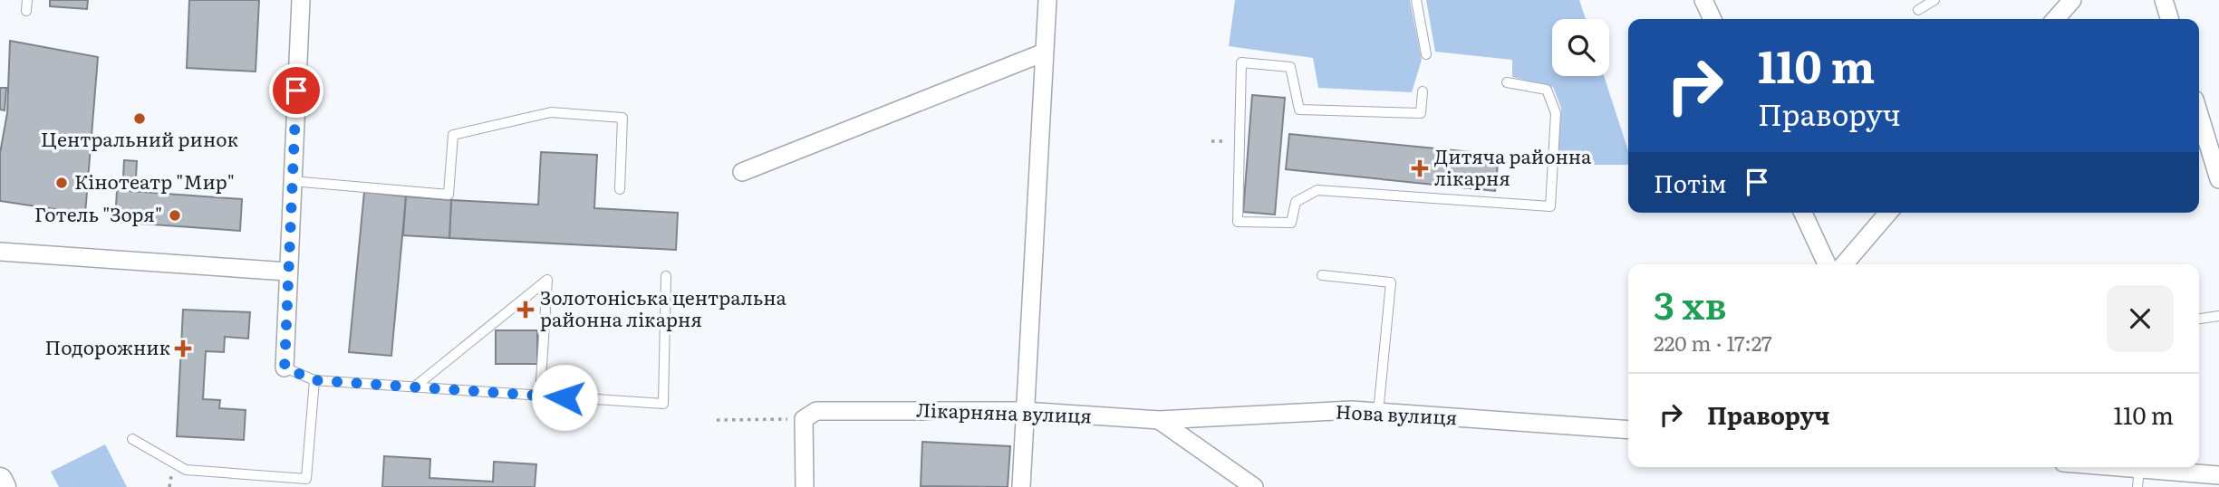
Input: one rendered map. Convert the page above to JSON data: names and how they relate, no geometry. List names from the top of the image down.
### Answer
{
  "streets": {
    "street": ["Лікарняна вулиця", "Нова вулиця"]
  },
  "crossings": [
    ["Лікарняна вулиця", "Нова вулиця"]
  ],
  "places": {
    "other": ["Центральний ринок", "Кінотеатр \"Мир\"", "Готель \"Зоря\""],
    "health": ["Дитяча районна лікарня", "Золотоніська центральна районна лікарня", "Подорожник"]
  },
  "page": {
    "turn": ["110 m", "Праворуч"],
    "then": "Потім",
    "heading": ["3 хв", "220 m · 17:27"],
    "list": [
      {
        "name": "Праворуч",
        "value": "110 m"
      }
    ]
  }
}
